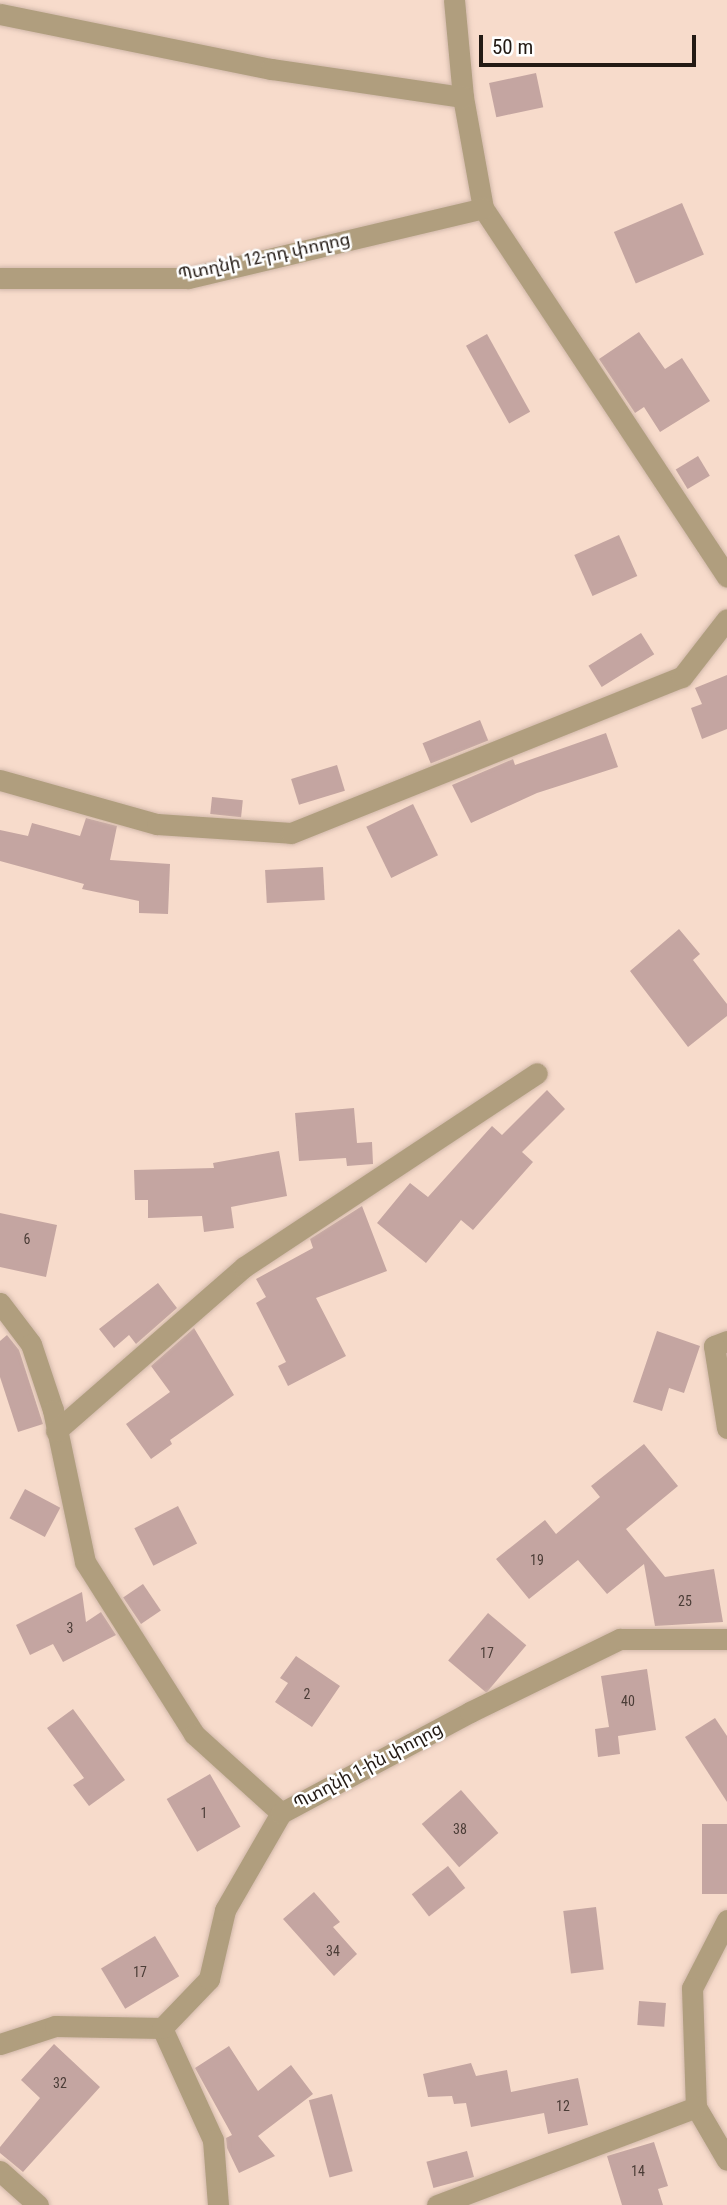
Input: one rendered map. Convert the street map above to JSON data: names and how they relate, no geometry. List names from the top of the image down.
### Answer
{
  "streets": {
    "street": ["Պտղնի 12-րդ փողոց", "Պտղնի 1-ին փողոց"]
  },
  "house_numbers": [
    "6",
    "19",
    "25",
    "3",
    "17",
    "2",
    "40",
    "1",
    "38",
    "34",
    "17",
    "32",
    "12",
    "14"
  ],
  "scale_bar": "50 m"
}
